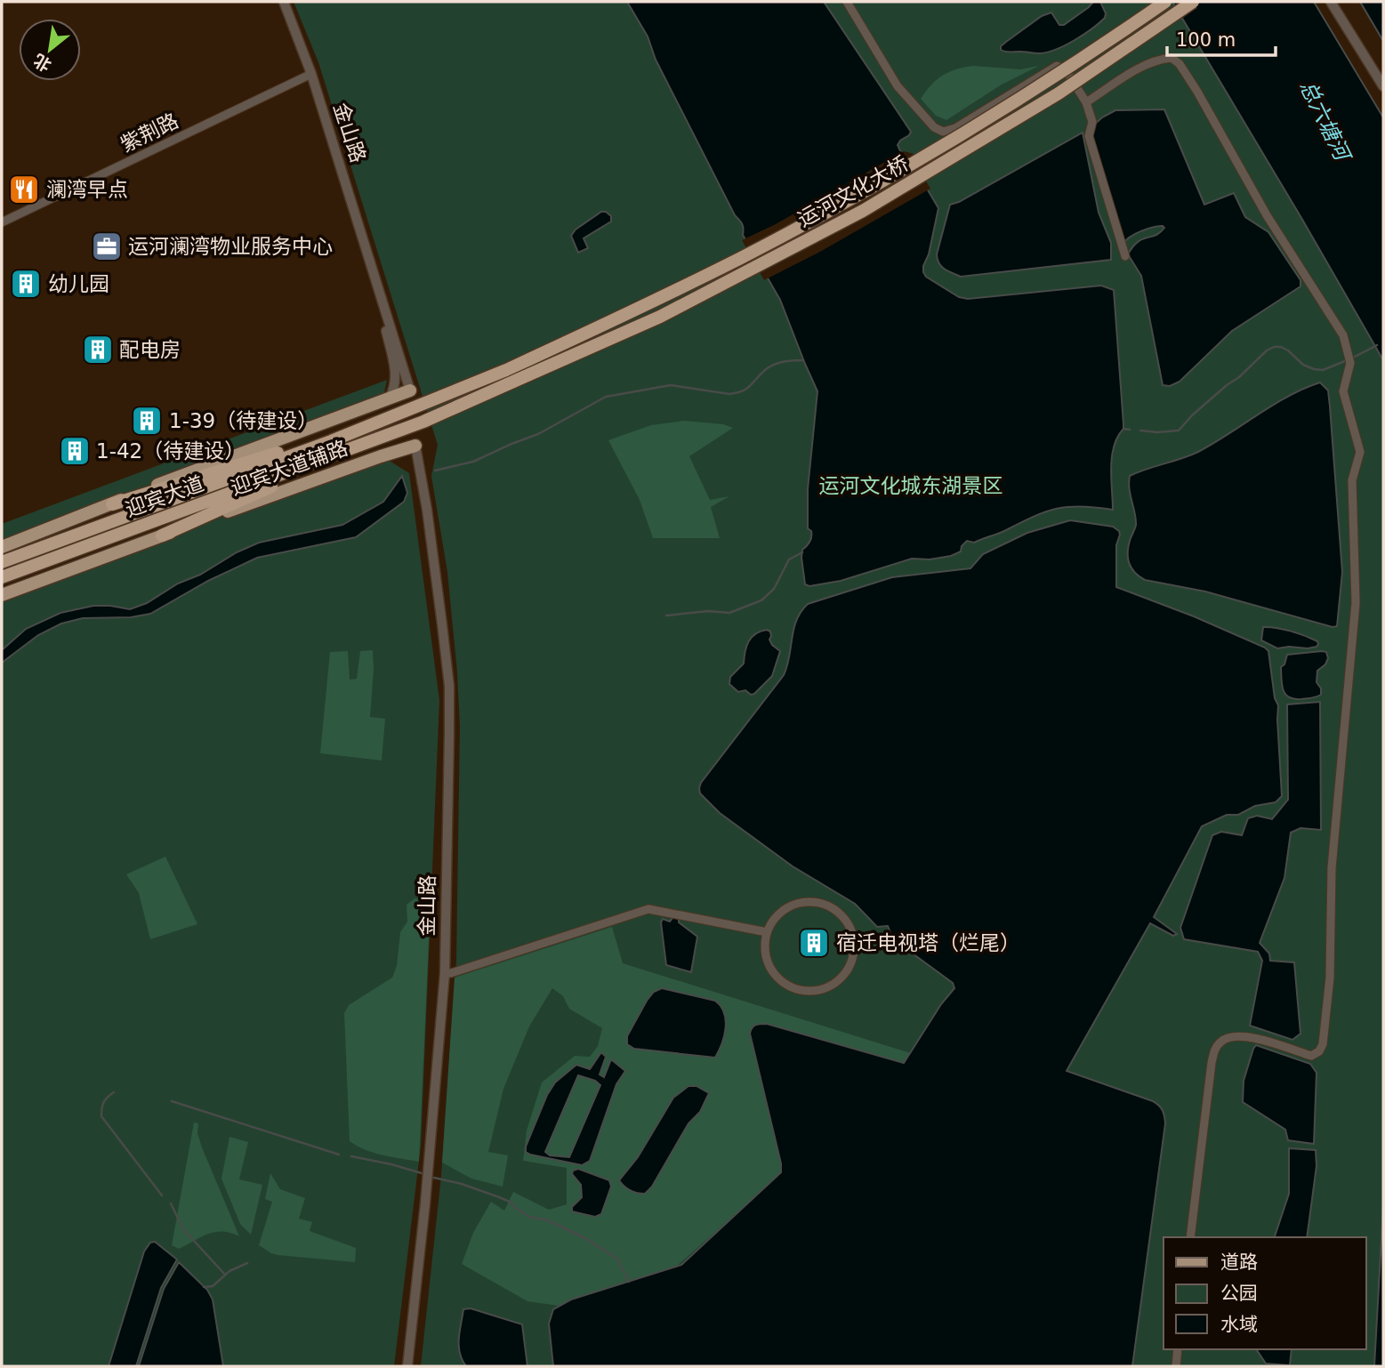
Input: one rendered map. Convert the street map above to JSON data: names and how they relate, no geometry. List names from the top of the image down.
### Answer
{
  "streets": {
    "highway": ["运河文化大桥", "迎宾大道"],
    "main road": ["迎宾大道辅路"],
    "street": ["紫荆路", "金山路"]
  },
  "crossings": [
    ["紫荆路", "金山路"],
    ["金山路", "迎宾大道辅路"],
    ["运河文化大桥", "迎宾大道"]
  ],
  "water": ["总六塘河"],
  "parks": ["运河文化城东湖景区"],
  "places": {
    "restaurant": ["澜湾早点"],
    "office": ["运河澜湾物业服务中心"],
    "building": [
      "幼儿园",
      "配电房",
      "1-39（待建设）",
      "1-42（待建设）",
      "宿迁电视塔（烂尾）"
    ]
  },
  "legend": ["道路", "公园", "水域"],
  "scale_bar": "100 m",
  "north": "bottom left"
}
